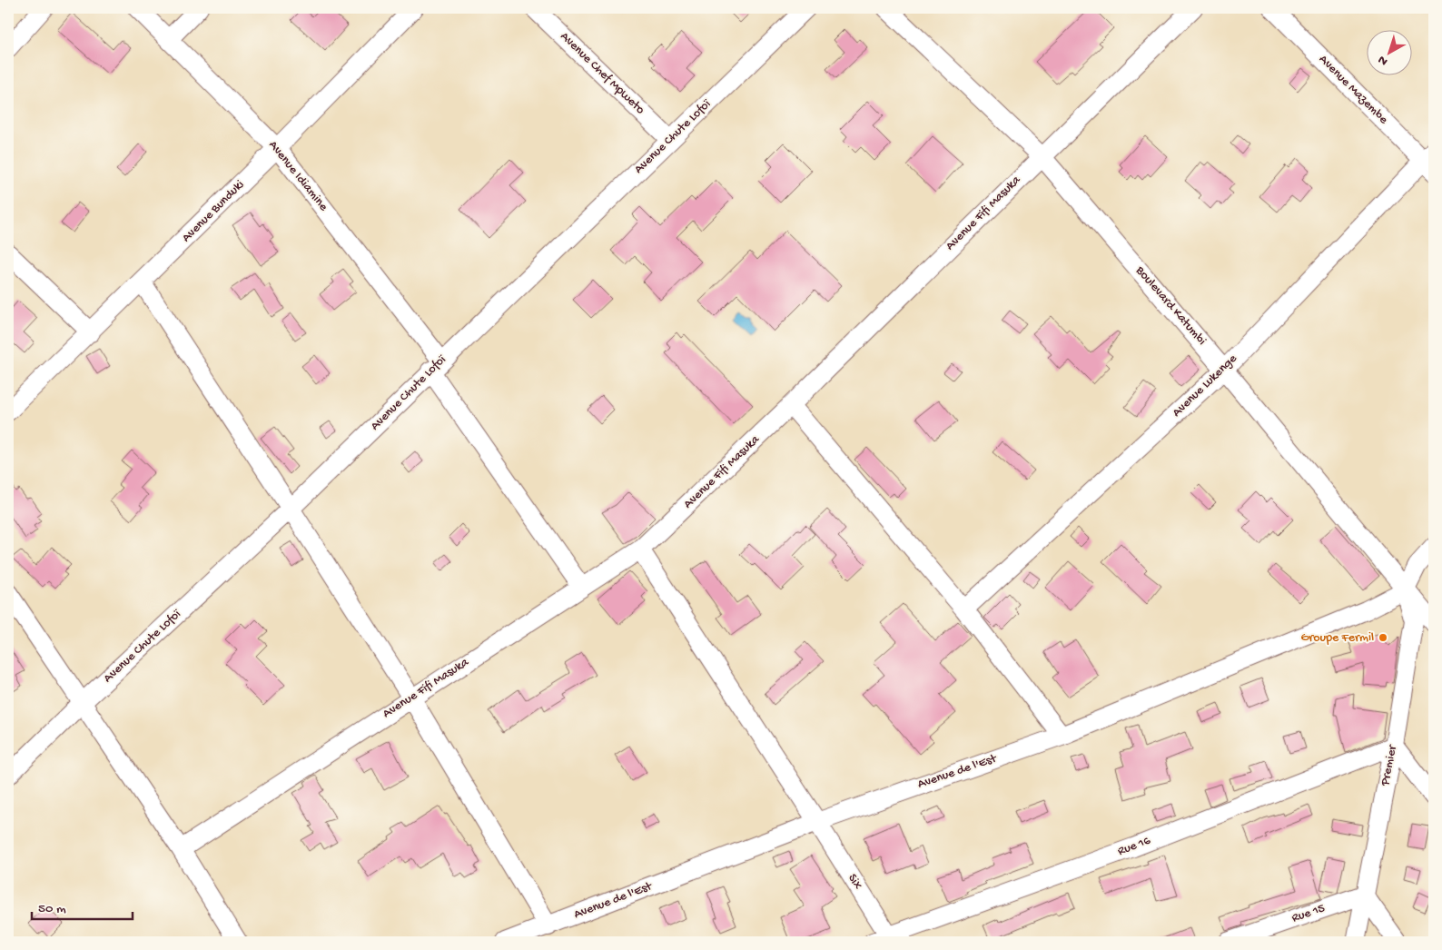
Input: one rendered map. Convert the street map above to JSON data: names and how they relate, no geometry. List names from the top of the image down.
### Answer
{
  "streets": {
    "street": [
      "Avenue Chef Mpweto",
      "Avenue Mazembe",
      "Avenue Chute Lofoï",
      "Avenue Idiamine",
      "Avenue Bunduki",
      "Avenue Fifi Masuka",
      "Boulevard Katumbi",
      "Avenue Lukenge",
      "Premier",
      "Avenue de l'Est",
      "Rue 16",
      "Six",
      "Rue 15"
    ]
  },
  "crossings": [
    ["Avenue Chef Mpweto", "Avenue Chute Lofoï"],
    ["Avenue Mazembe", "Avenue Lukenge"],
    ["Avenue Chute Lofoï", "Avenue Idiamine"],
    ["Avenue Idiamine", "Avenue Bunduki"],
    ["Avenue Idiamine", "Avenue Fifi Masuka"],
    ["Avenue Fifi Masuka", "Boulevard Katumbi"],
    ["Avenue Fifi Masuka", "Six"],
    ["Boulevard Katumbi", "Avenue Lukenge"],
    ["Boulevard Katumbi", "Premier"],
    ["Boulevard Katumbi", "Avenue de l'Est"],
    ["Premier", "Avenue de l'Est"],
    ["Premier", "Rue 16"],
    ["Premier", "Rue 15"],
    ["Avenue de l'Est", "Six"],
    ["Rue 16", "Six"]
  ],
  "places": ["Groupe Fermil"],
  "scale_bar": "50 m",
  "north": "bottom left"
}
